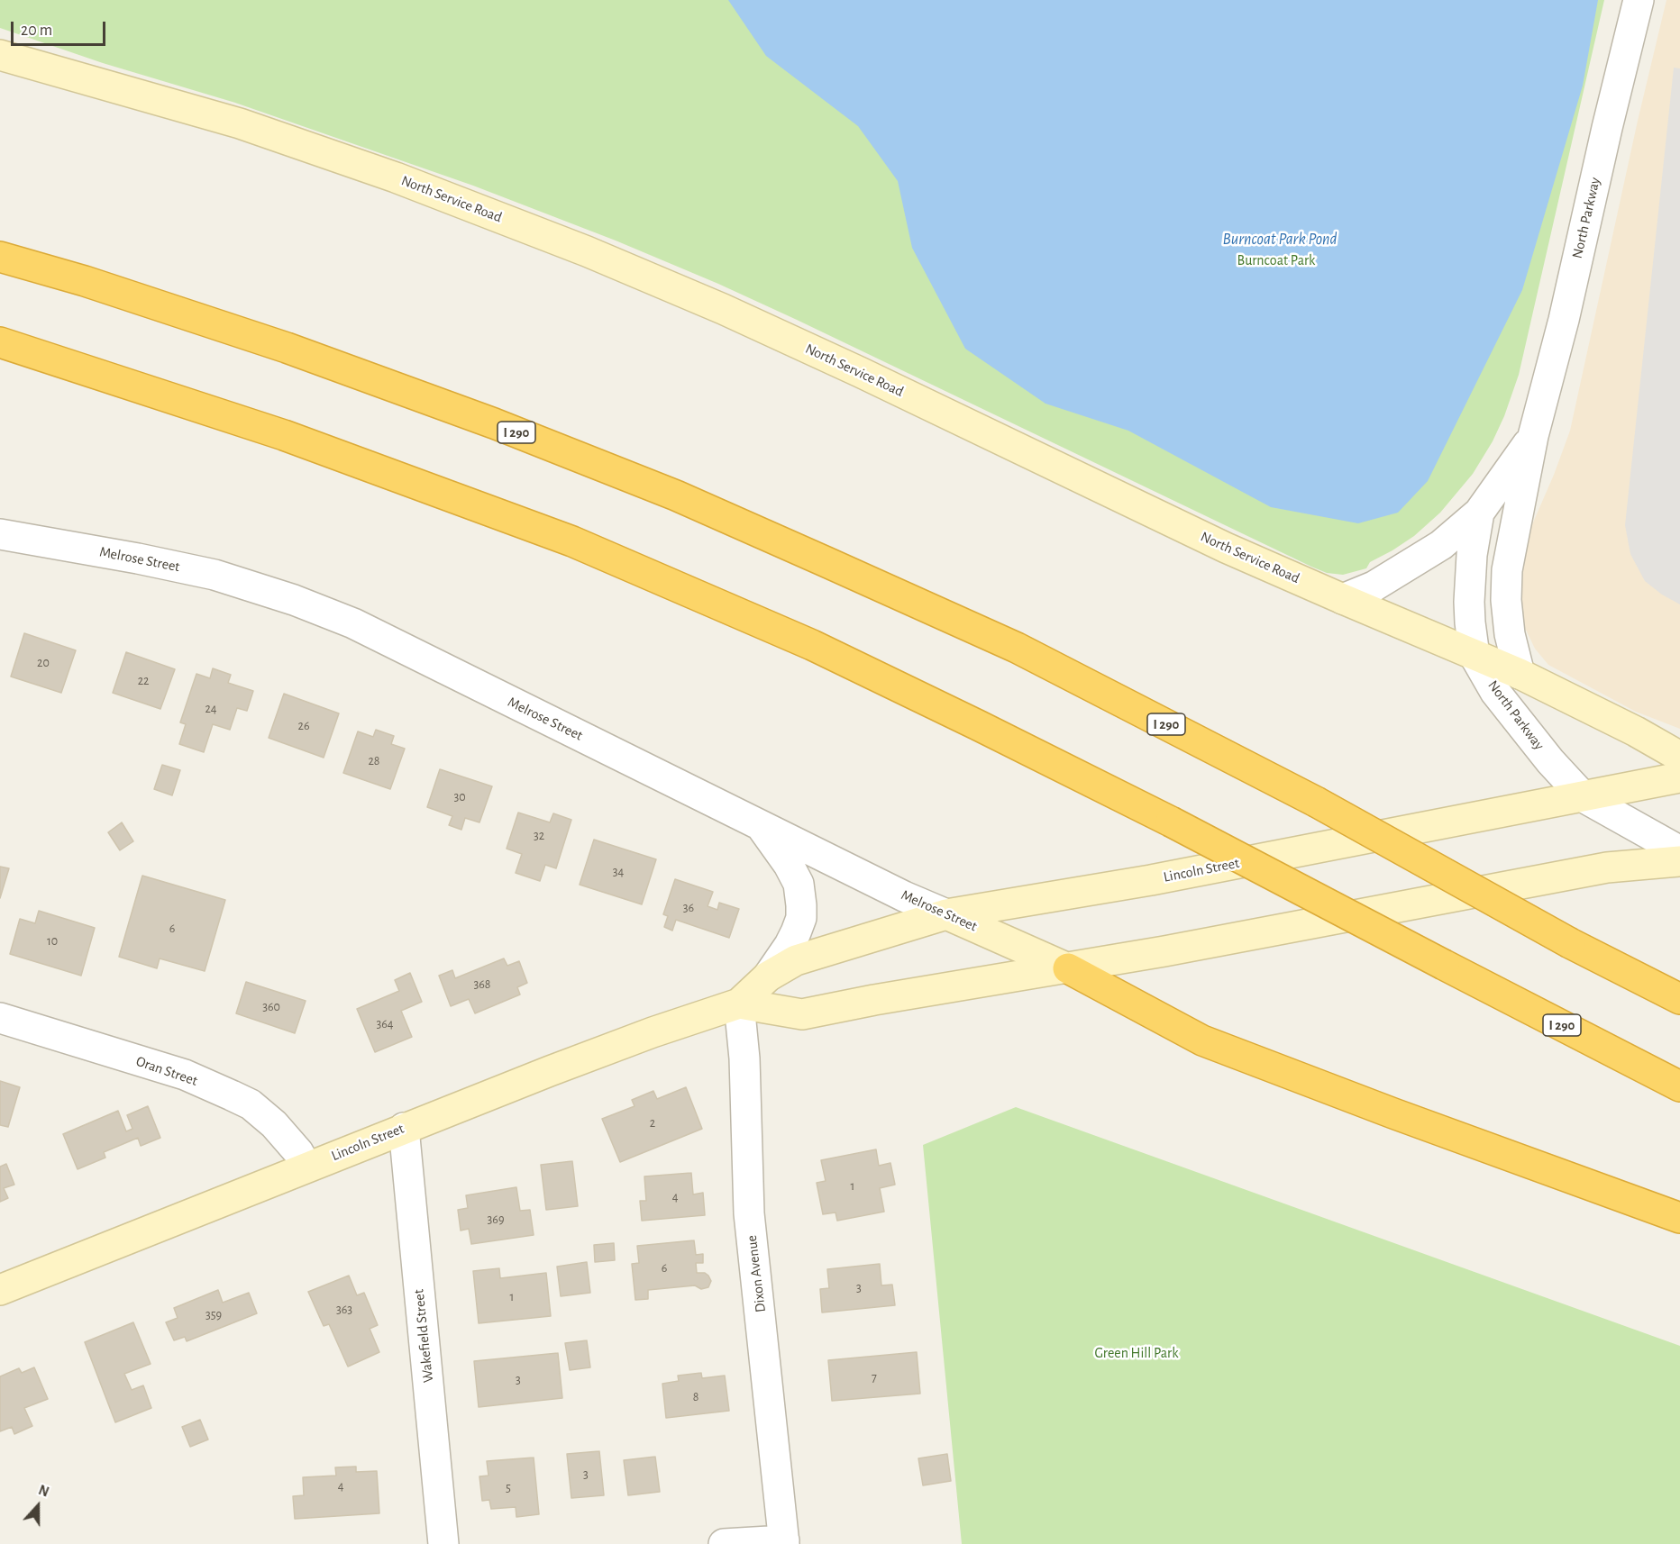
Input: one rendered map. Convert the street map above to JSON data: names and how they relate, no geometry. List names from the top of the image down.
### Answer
{
  "streets": {
    "highway": ["I 290"],
    "main road": ["North Service Road", "Melrose Street", "Lincoln Street"],
    "street": [
      "North Parkway",
      "Oran Street",
      "Dixon Avenue",
      "Wakefield Street"
    ]
  },
  "crossings": [
    ["North Service Road", "North Parkway"],
    ["North Parkway", "Lincoln Street"],
    ["Melrose Street", "Lincoln Street"],
    ["Lincoln Street", "Oran Street"],
    ["Lincoln Street", "Dixon Avenue"],
    ["Lincoln Street", "Wakefield Street"]
  ],
  "water": ["Burncoat Park Pond"],
  "parks": ["Burncoat Park", "Green Hill Park"],
  "house_numbers": [
    "20",
    "22",
    "24",
    "26",
    "28",
    "30",
    "32",
    "34",
    "36",
    "6",
    "10",
    "368",
    "360",
    "364",
    "2",
    "1",
    "4",
    "369",
    "6",
    "3",
    "1",
    "363",
    "359",
    "7",
    "3",
    "8",
    "3",
    "4",
    "5"
  ],
  "scale_bar": "20 m",
  "north": "top"
}
